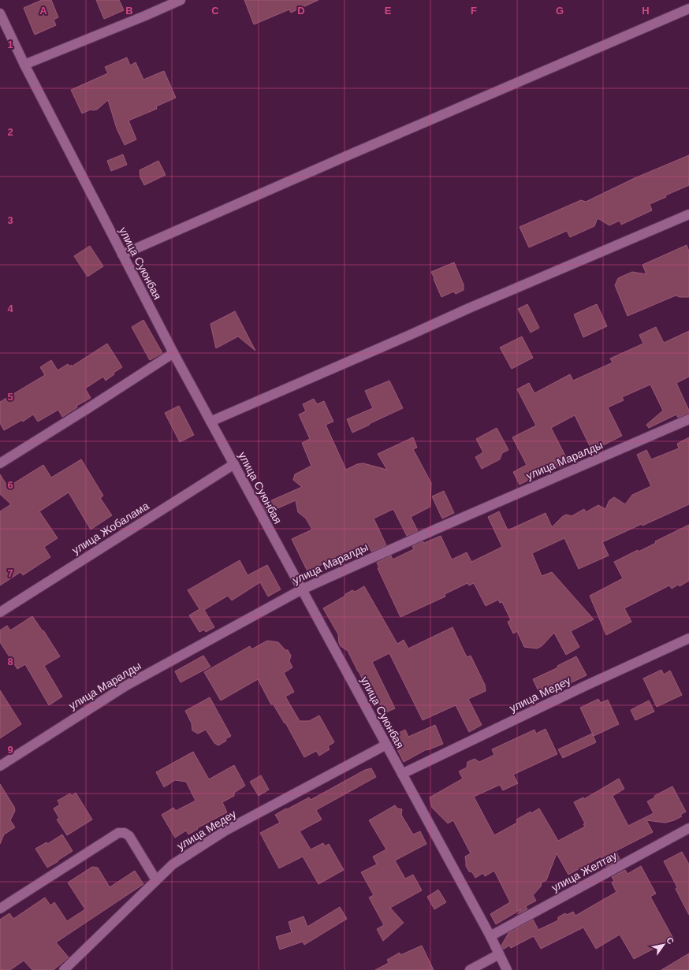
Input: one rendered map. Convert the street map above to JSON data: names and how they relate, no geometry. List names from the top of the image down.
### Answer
{
  "streets": {
    "street": [
      "улица Суюнбая",
      "улица Маралды",
      "улица Жобалама",
      "улица Медеу",
      "улица Желтау"
    ]
  },
  "crossings": [
    ["улица Суюнбая", "улица Маралды"],
    ["улица Суюнбая", "улица Жобалама"],
    ["улица Суюнбая", "улица Медеу"],
    ["улица Суюнбая", "улица Желтау"]
  ],
  "north": "top right",
  "grid": {
    "columns": [
      "A",
      "B",
      "C",
      "D",
      "E",
      "F",
      "G",
      "H"
    ],
    "rows": [
      "1",
      "2",
      "3",
      "4",
      "5",
      "6",
      "7",
      "8",
      "9"
    ]
  }
}
